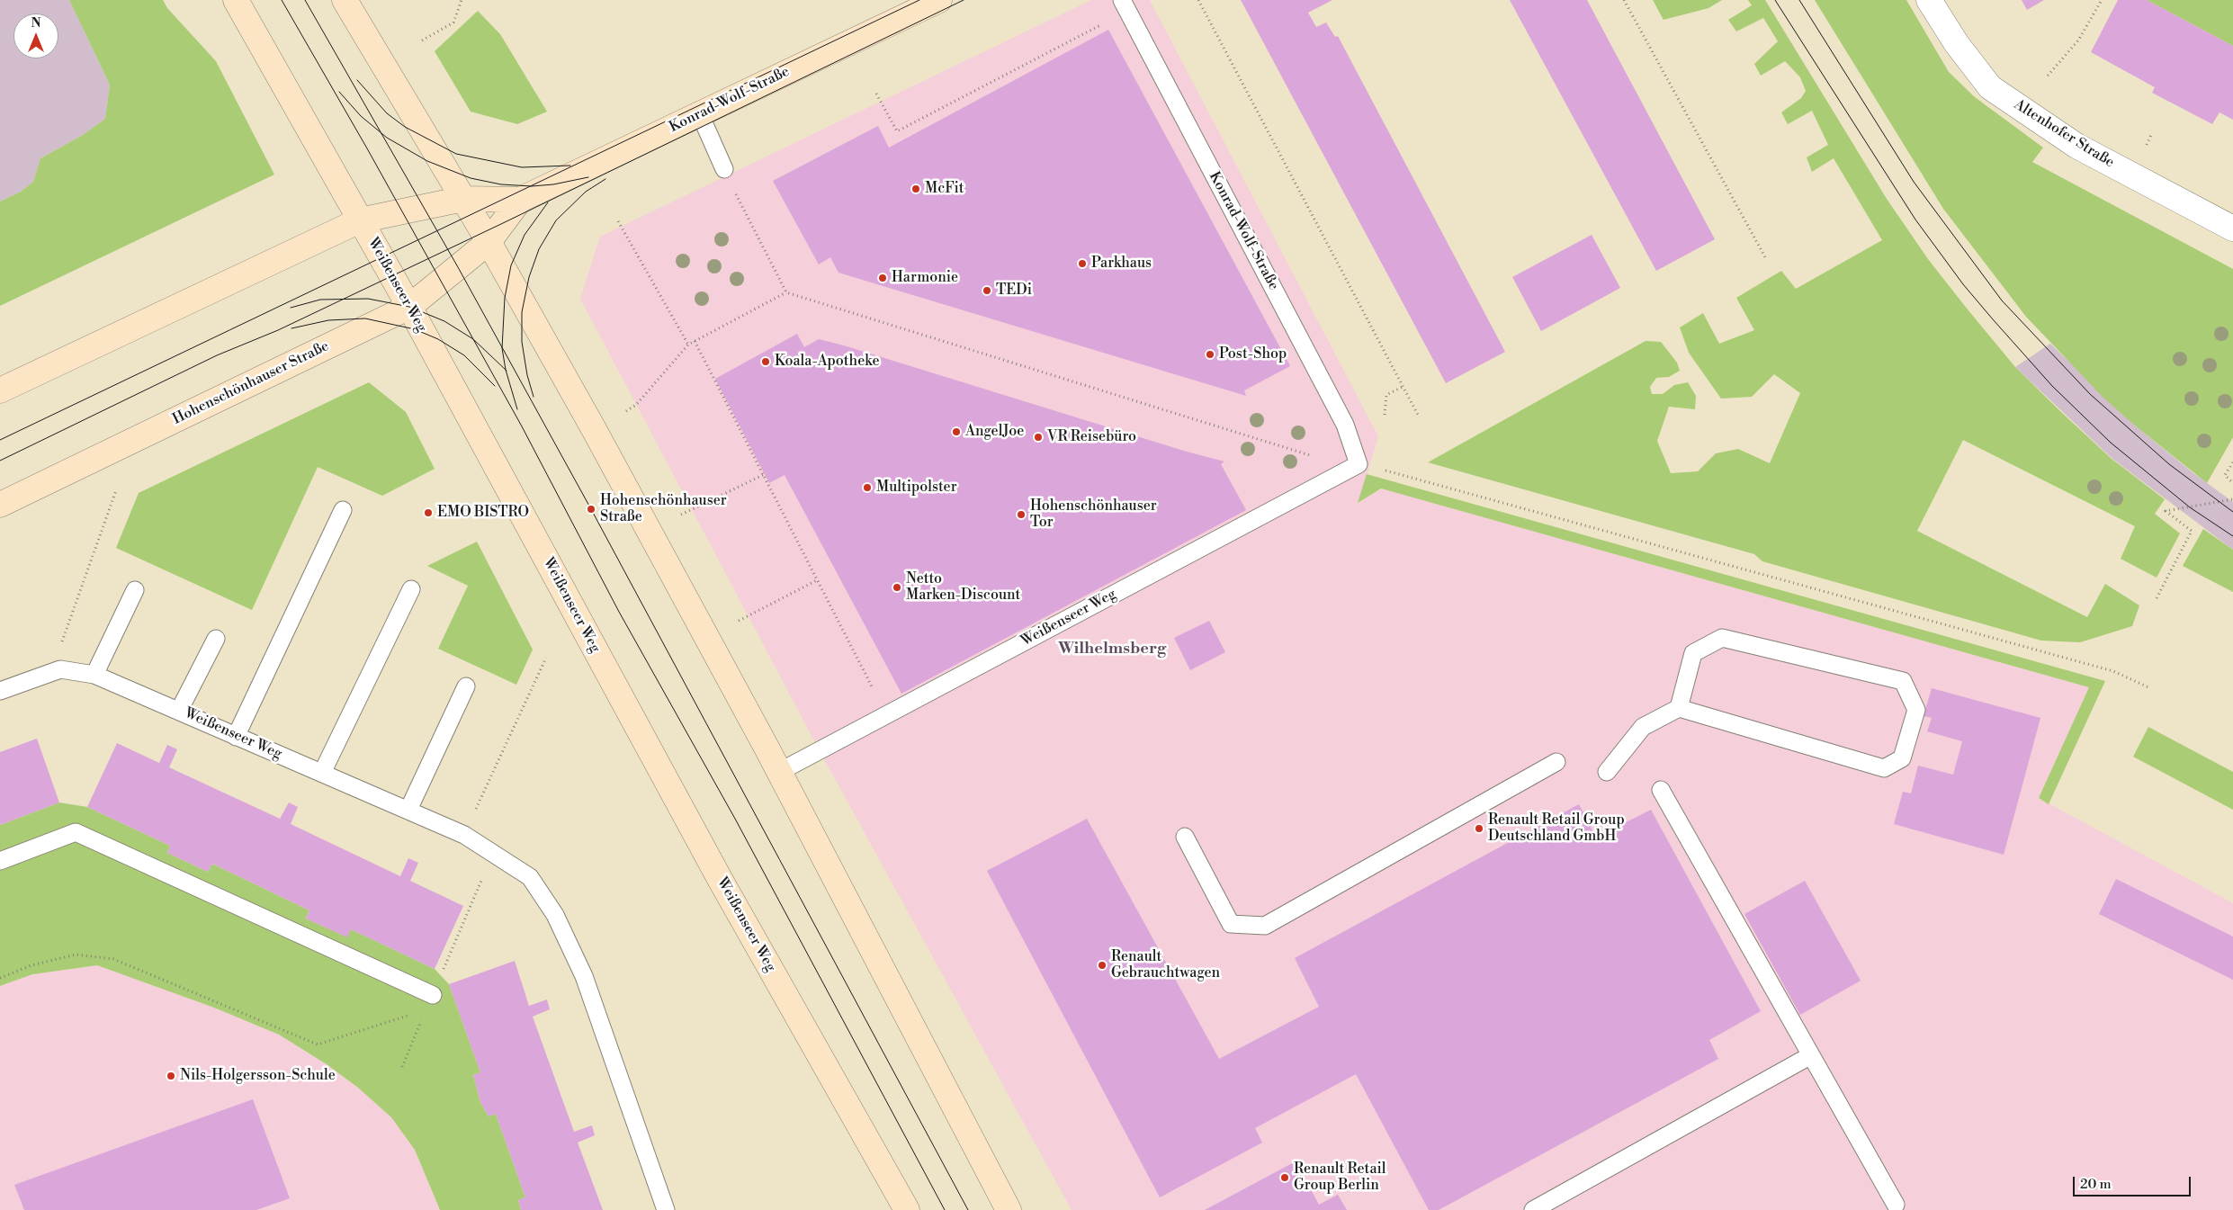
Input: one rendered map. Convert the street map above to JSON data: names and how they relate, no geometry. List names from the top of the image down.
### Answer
{
  "streets": {
    "main road": ["Konrad-Wolf-Straße", "Weißenseer Weg", "Hohenschönhauser Straße"],
    "street": ["Altenhofer Straße"]
  },
  "crossings": [
    ["Konrad-Wolf-Straße", "Weißenseer Weg"],
    ["Konrad-Wolf-Straße", "Hohenschönhauser Straße"],
    ["Weißenseer Weg", "Hohenschönhauser Straße"]
  ],
  "districts": ["Wilhelmsberg"],
  "places": [
    "McFit",
    "Parkhaus",
    "Harmonie",
    "TEDi",
    "Post-Shop",
    "Koala-Apotheke",
    "AngelJoe",
    "VR Reisebüro",
    "Multipolster",
    "Hohenschönhauser Straße",
    "EMO BISTRO",
    "Hohenschönhauser Tor",
    "Netto Marken-Discount",
    "Renault Retail Group Deutschland GmbH",
    "Renault Gebrauchtwagen",
    "Nils-Holgersson-Schule",
    "Renault Retail Group Berlin"
  ],
  "scale_bar": "20 m",
  "north": "top"
}
